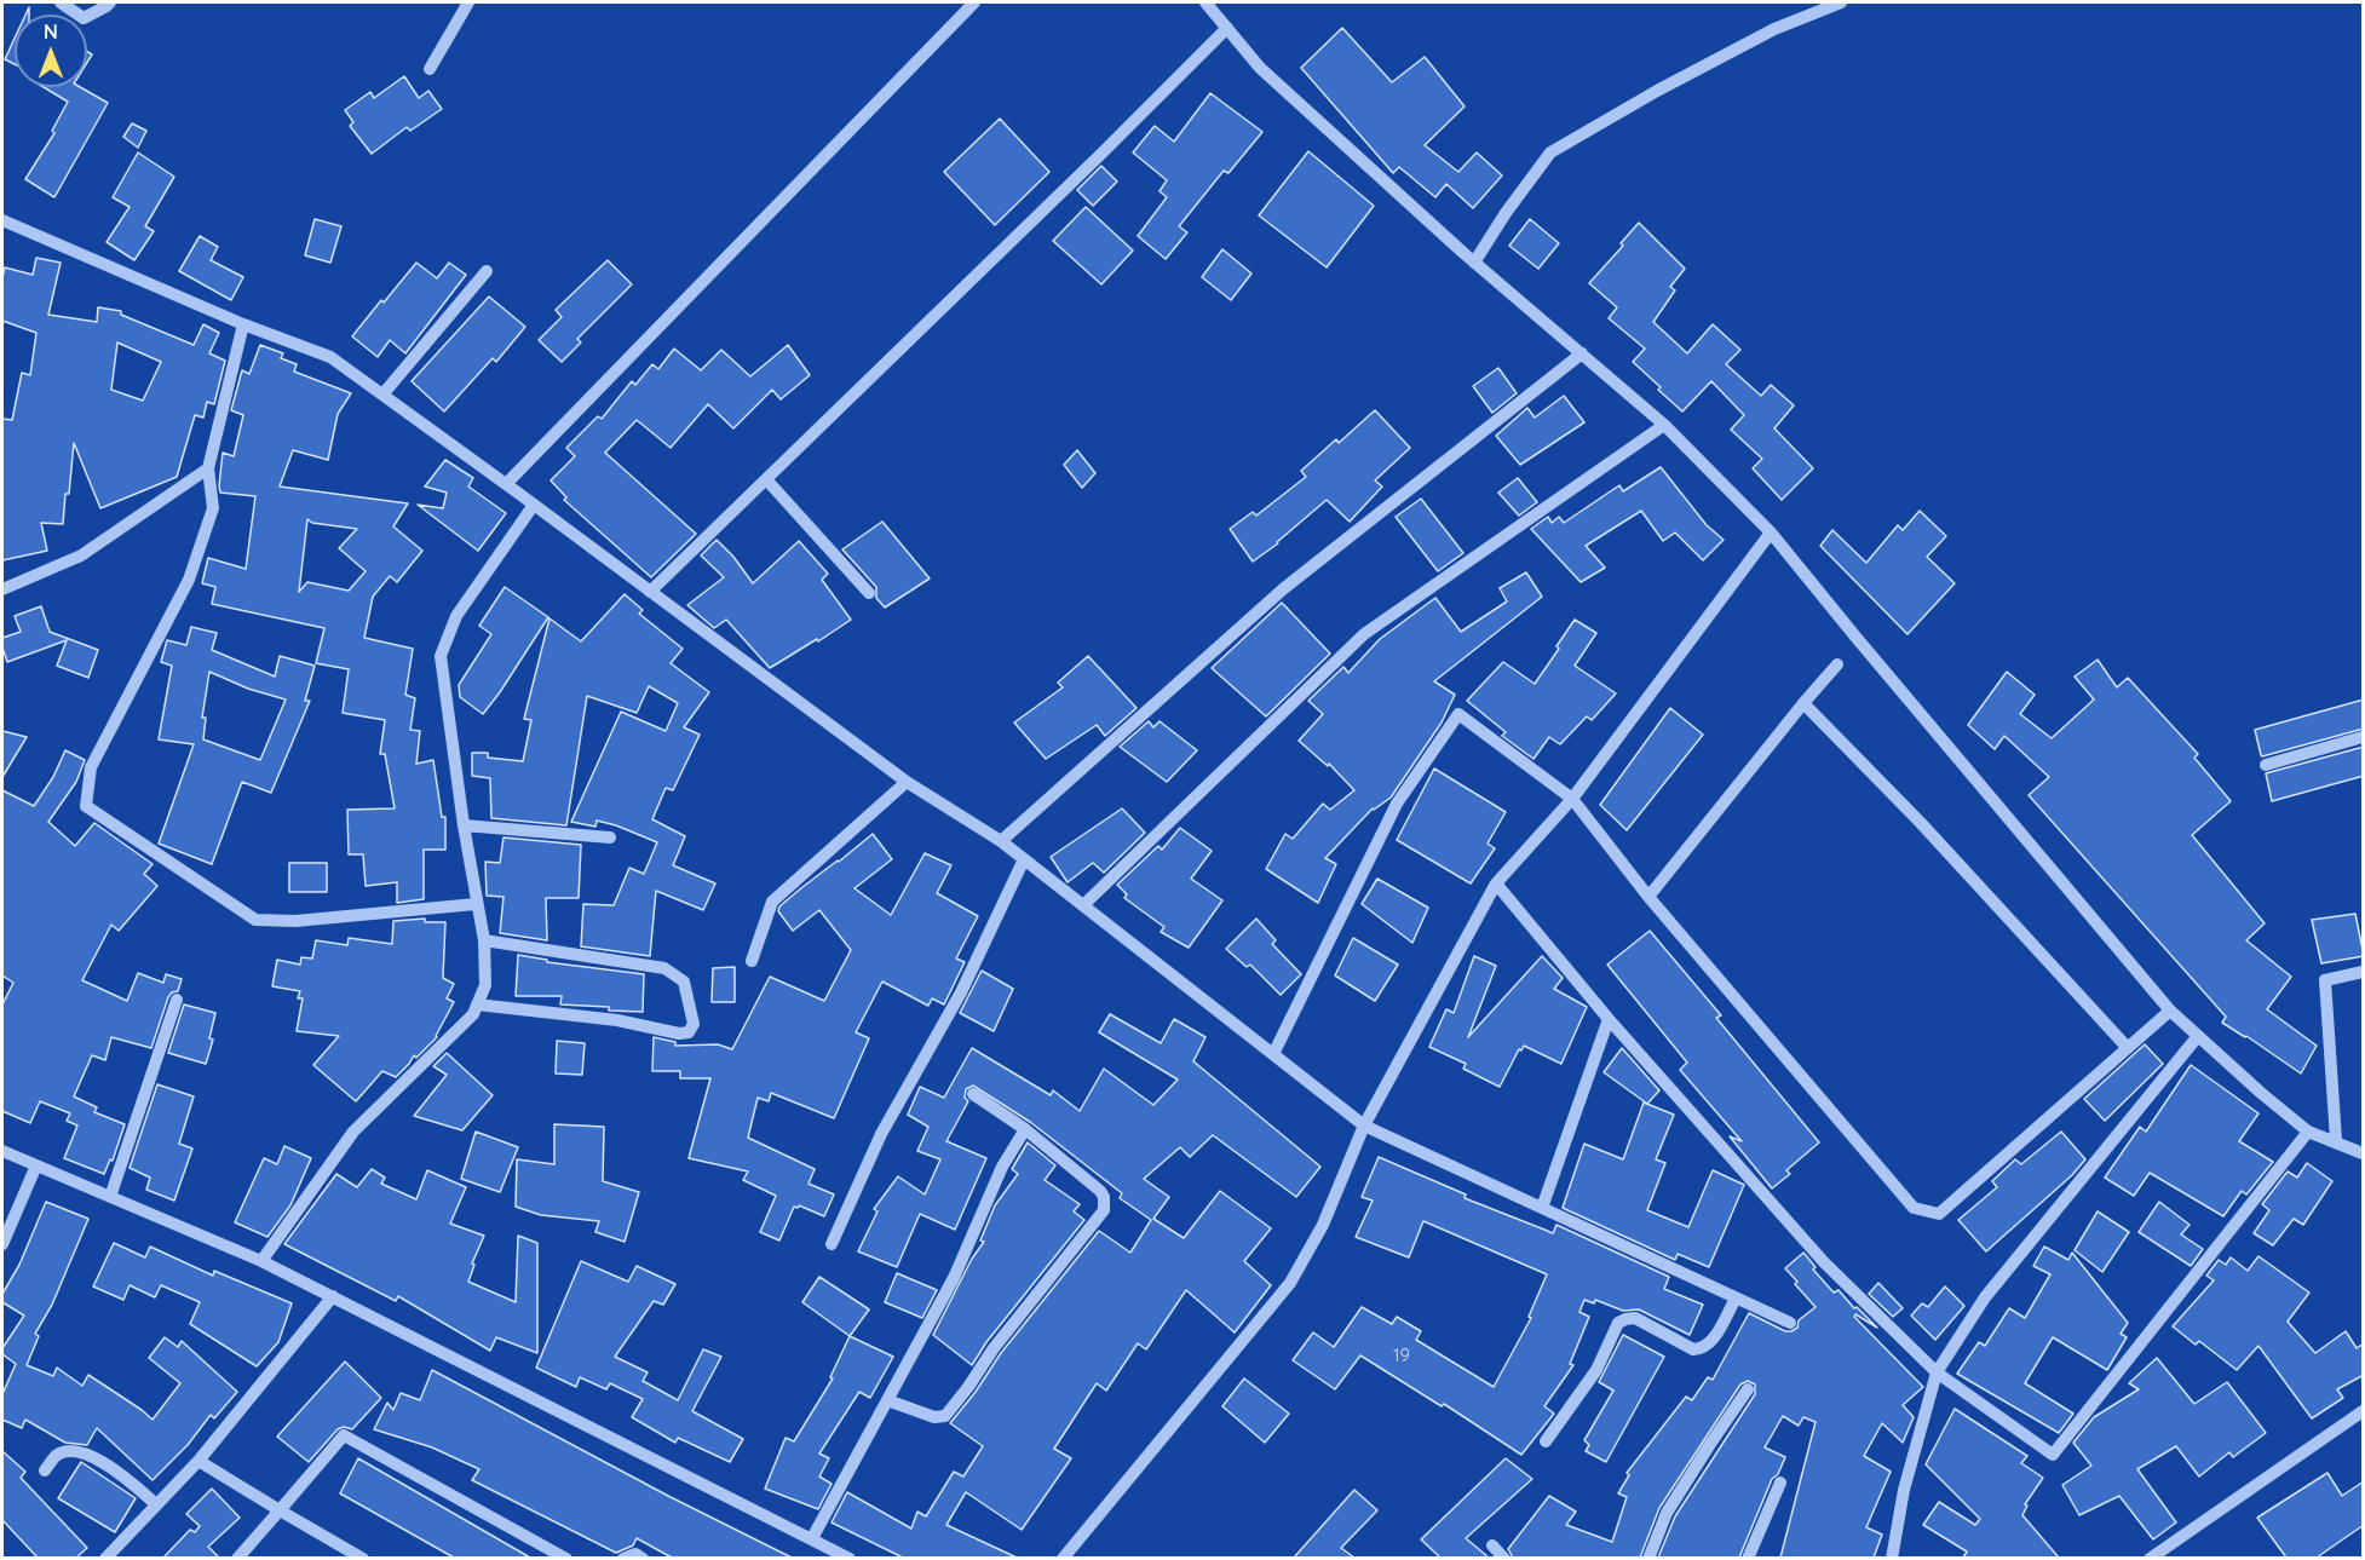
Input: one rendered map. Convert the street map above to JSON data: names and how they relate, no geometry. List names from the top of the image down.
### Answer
{
  "house_numbers": ["19"],
  "north": "top"
}
